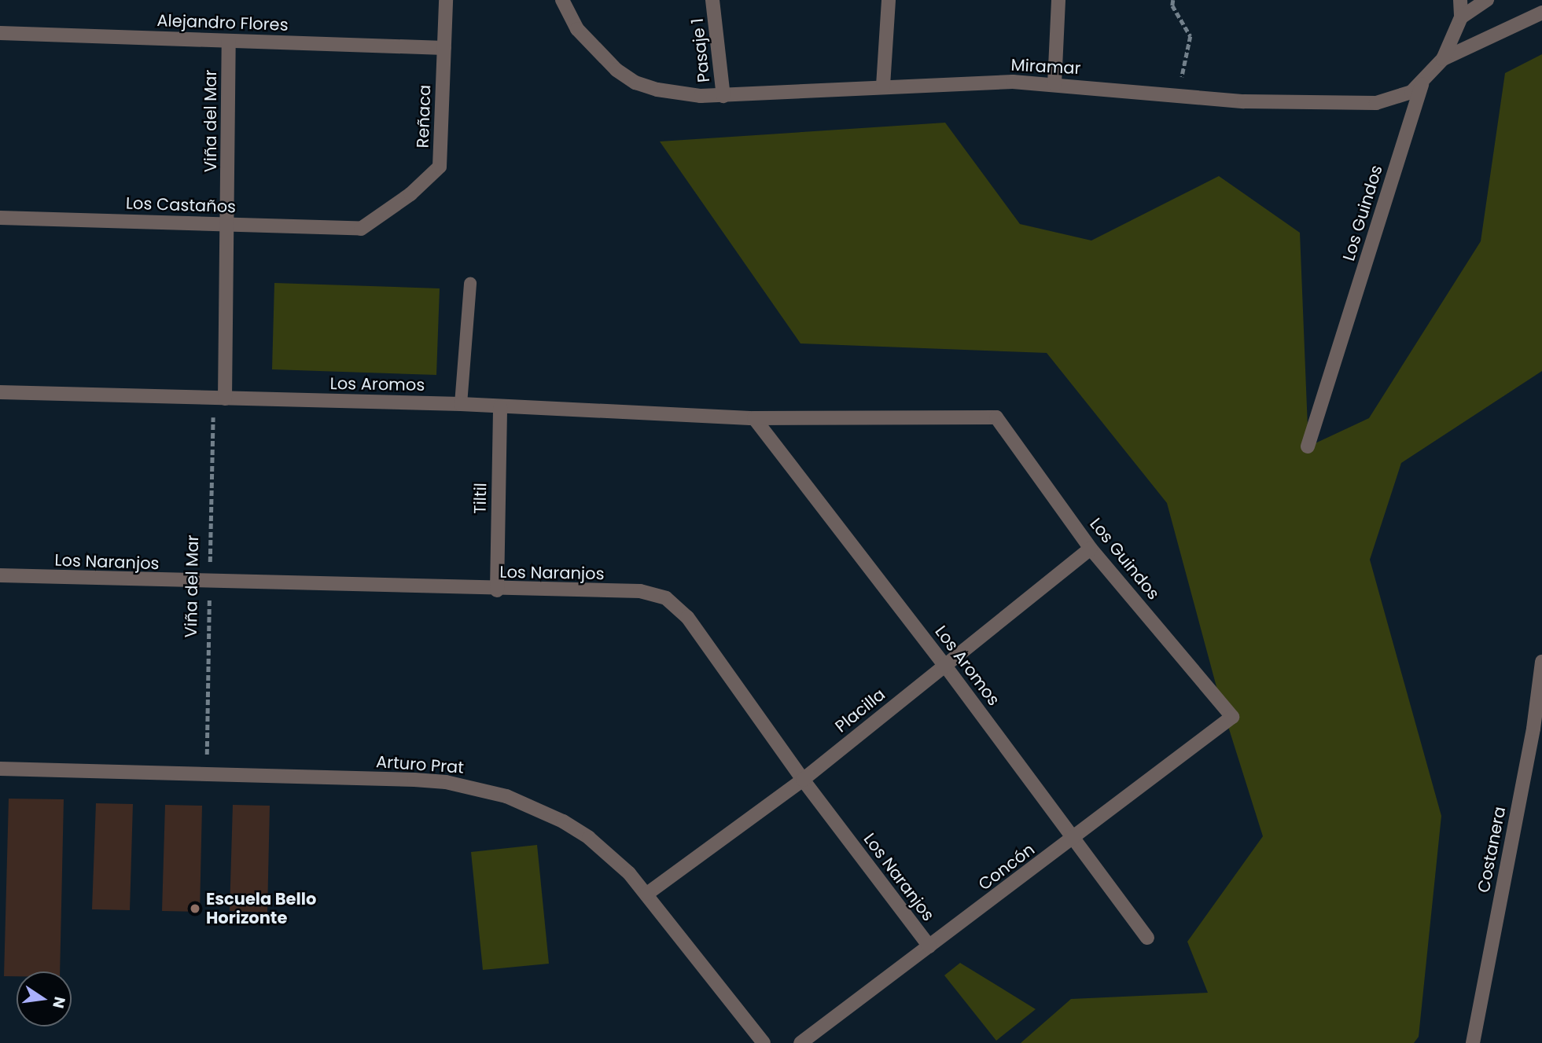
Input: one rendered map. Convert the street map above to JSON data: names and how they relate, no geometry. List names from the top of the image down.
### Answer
{
  "streets": {
    "street": [
      "Alejandro Flores",
      "Pasaje 1",
      "Miramar",
      "Reñaca",
      "Viña del Mar",
      "Los Castaños",
      "Los Guindos",
      "Los Aromos",
      "Tiltil",
      "Los Naranjos",
      "Placilla",
      "Arturo Prat",
      "Costanera",
      "Concón"
    ]
  },
  "crossings": [
    ["Alejandro Flores", "Reñaca"],
    ["Alejandro Flores", "Viña del Mar"],
    ["Pasaje 1", "Miramar"],
    ["Miramar", "Los Guindos"],
    ["Reñaca", "Los Castaños"],
    ["Viña del Mar", "Los Castaños"],
    ["Viña del Mar", "Los Aromos"],
    ["Viña del Mar", "Los Naranjos"],
    ["Viña del Mar", "Arturo Prat"],
    ["Los Guindos", "Los Aromos"],
    ["Los Guindos", "Placilla"],
    ["Los Guindos", "Concón"],
    ["Los Aromos", "Tiltil"],
    ["Los Aromos", "Placilla"],
    ["Los Aromos", "Concón"],
    ["Tiltil", "Los Naranjos"],
    ["Los Naranjos", "Placilla"],
    ["Los Naranjos", "Concón"],
    ["Placilla", "Arturo Prat"]
  ],
  "places": ["Escuela Bello Horizonte"],
  "north": "right"
}
